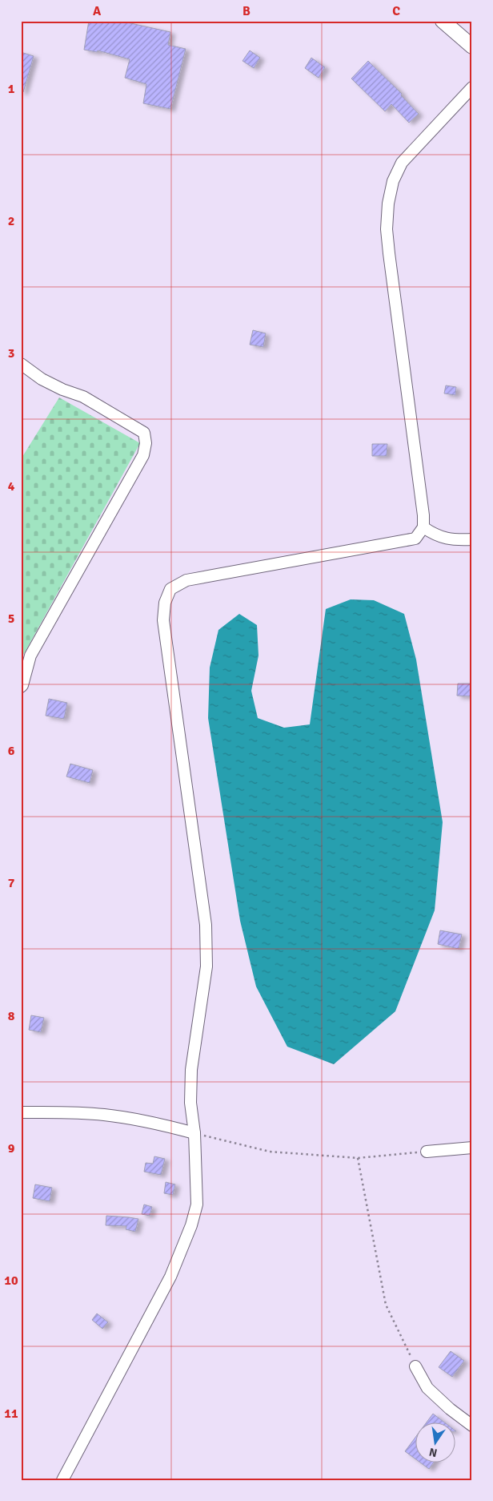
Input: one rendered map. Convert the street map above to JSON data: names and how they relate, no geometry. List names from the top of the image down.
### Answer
{
  "north": "bottom",
  "grid": {
    "columns": ["A", "B", "C"],
    "rows": [
      "1",
      "2",
      "3",
      "4",
      "5",
      "6",
      "7",
      "8",
      "9",
      "10",
      "11"
    ]
  }
}
